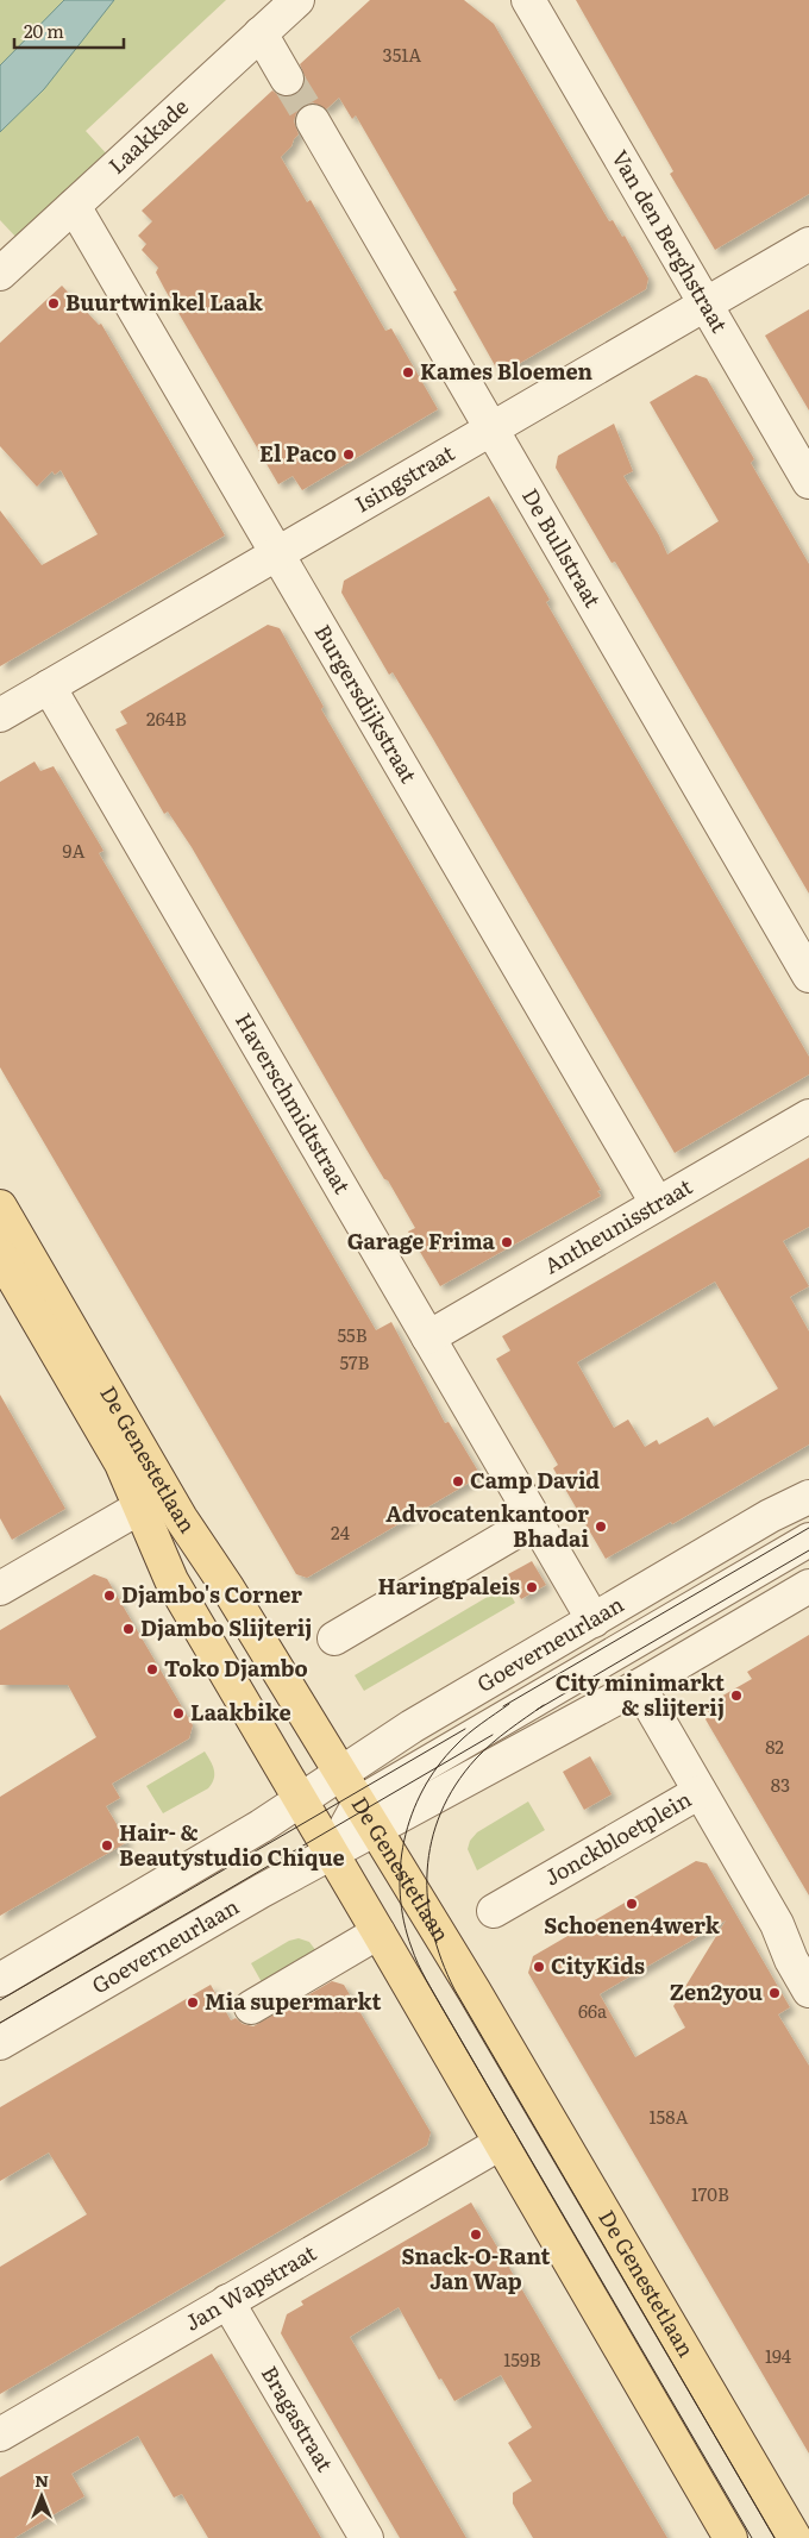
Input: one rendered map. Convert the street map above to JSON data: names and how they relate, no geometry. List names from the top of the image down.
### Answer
{
  "streets": {
    "main road": ["De Genestetlaan"],
    "street": [
      "Laakkade",
      "Van den Berghstraat",
      "Isingstraat",
      "De Bullstraat",
      "Burgersdijkstraat",
      "Haverschmidtstraat",
      "Antheunisstraat",
      "Goeverneurlaan",
      "Jonckbloetplein",
      "Jan Wapstraat",
      "Bragastraat"
    ]
  },
  "crossings": [
    ["Laakkade", "Burgersdijkstraat"],
    ["Van den Berghstraat", "Isingstraat"],
    ["Isingstraat", "De Bullstraat"],
    ["Isingstraat", "Burgersdijkstraat"],
    ["Isingstraat", "Haverschmidtstraat"],
    ["Burgersdijkstraat", "Antheunisstraat"],
    ["Haverschmidtstraat", "Antheunisstraat"],
    ["De Genestetlaan", "Goeverneurlaan"],
    ["De Genestetlaan", "Jan Wapstraat"],
    ["Goeverneurlaan", "Jonckbloetplein"],
    ["Jan Wapstraat", "Bragastraat"]
  ],
  "places": [
    "Buurtwinkel Laak",
    "Kames Bloemen",
    "El Paco",
    "Garage Frima",
    "Camp David",
    "Advocatenkantoor Bhadai",
    "Haringpaleis",
    "Djambo's Corner",
    "Djambo Slijterij",
    "Toko Djambo",
    "City minimarkt & slijterij",
    "Laakbike",
    "Hair- & Beautystudio Chique",
    "Schoenen4werk",
    "CityKids",
    "Zen2you",
    "Mia supermarkt",
    "Snack-O-Rant Jan Wap"
  ],
  "house_numbers": [
    "351A",
    "264B",
    "9A",
    "55B",
    "57B",
    "24",
    "82",
    "83",
    "66a",
    "158A",
    "170B",
    "194",
    "159B"
  ],
  "scale_bar": "20 m",
  "north": "top"
}
